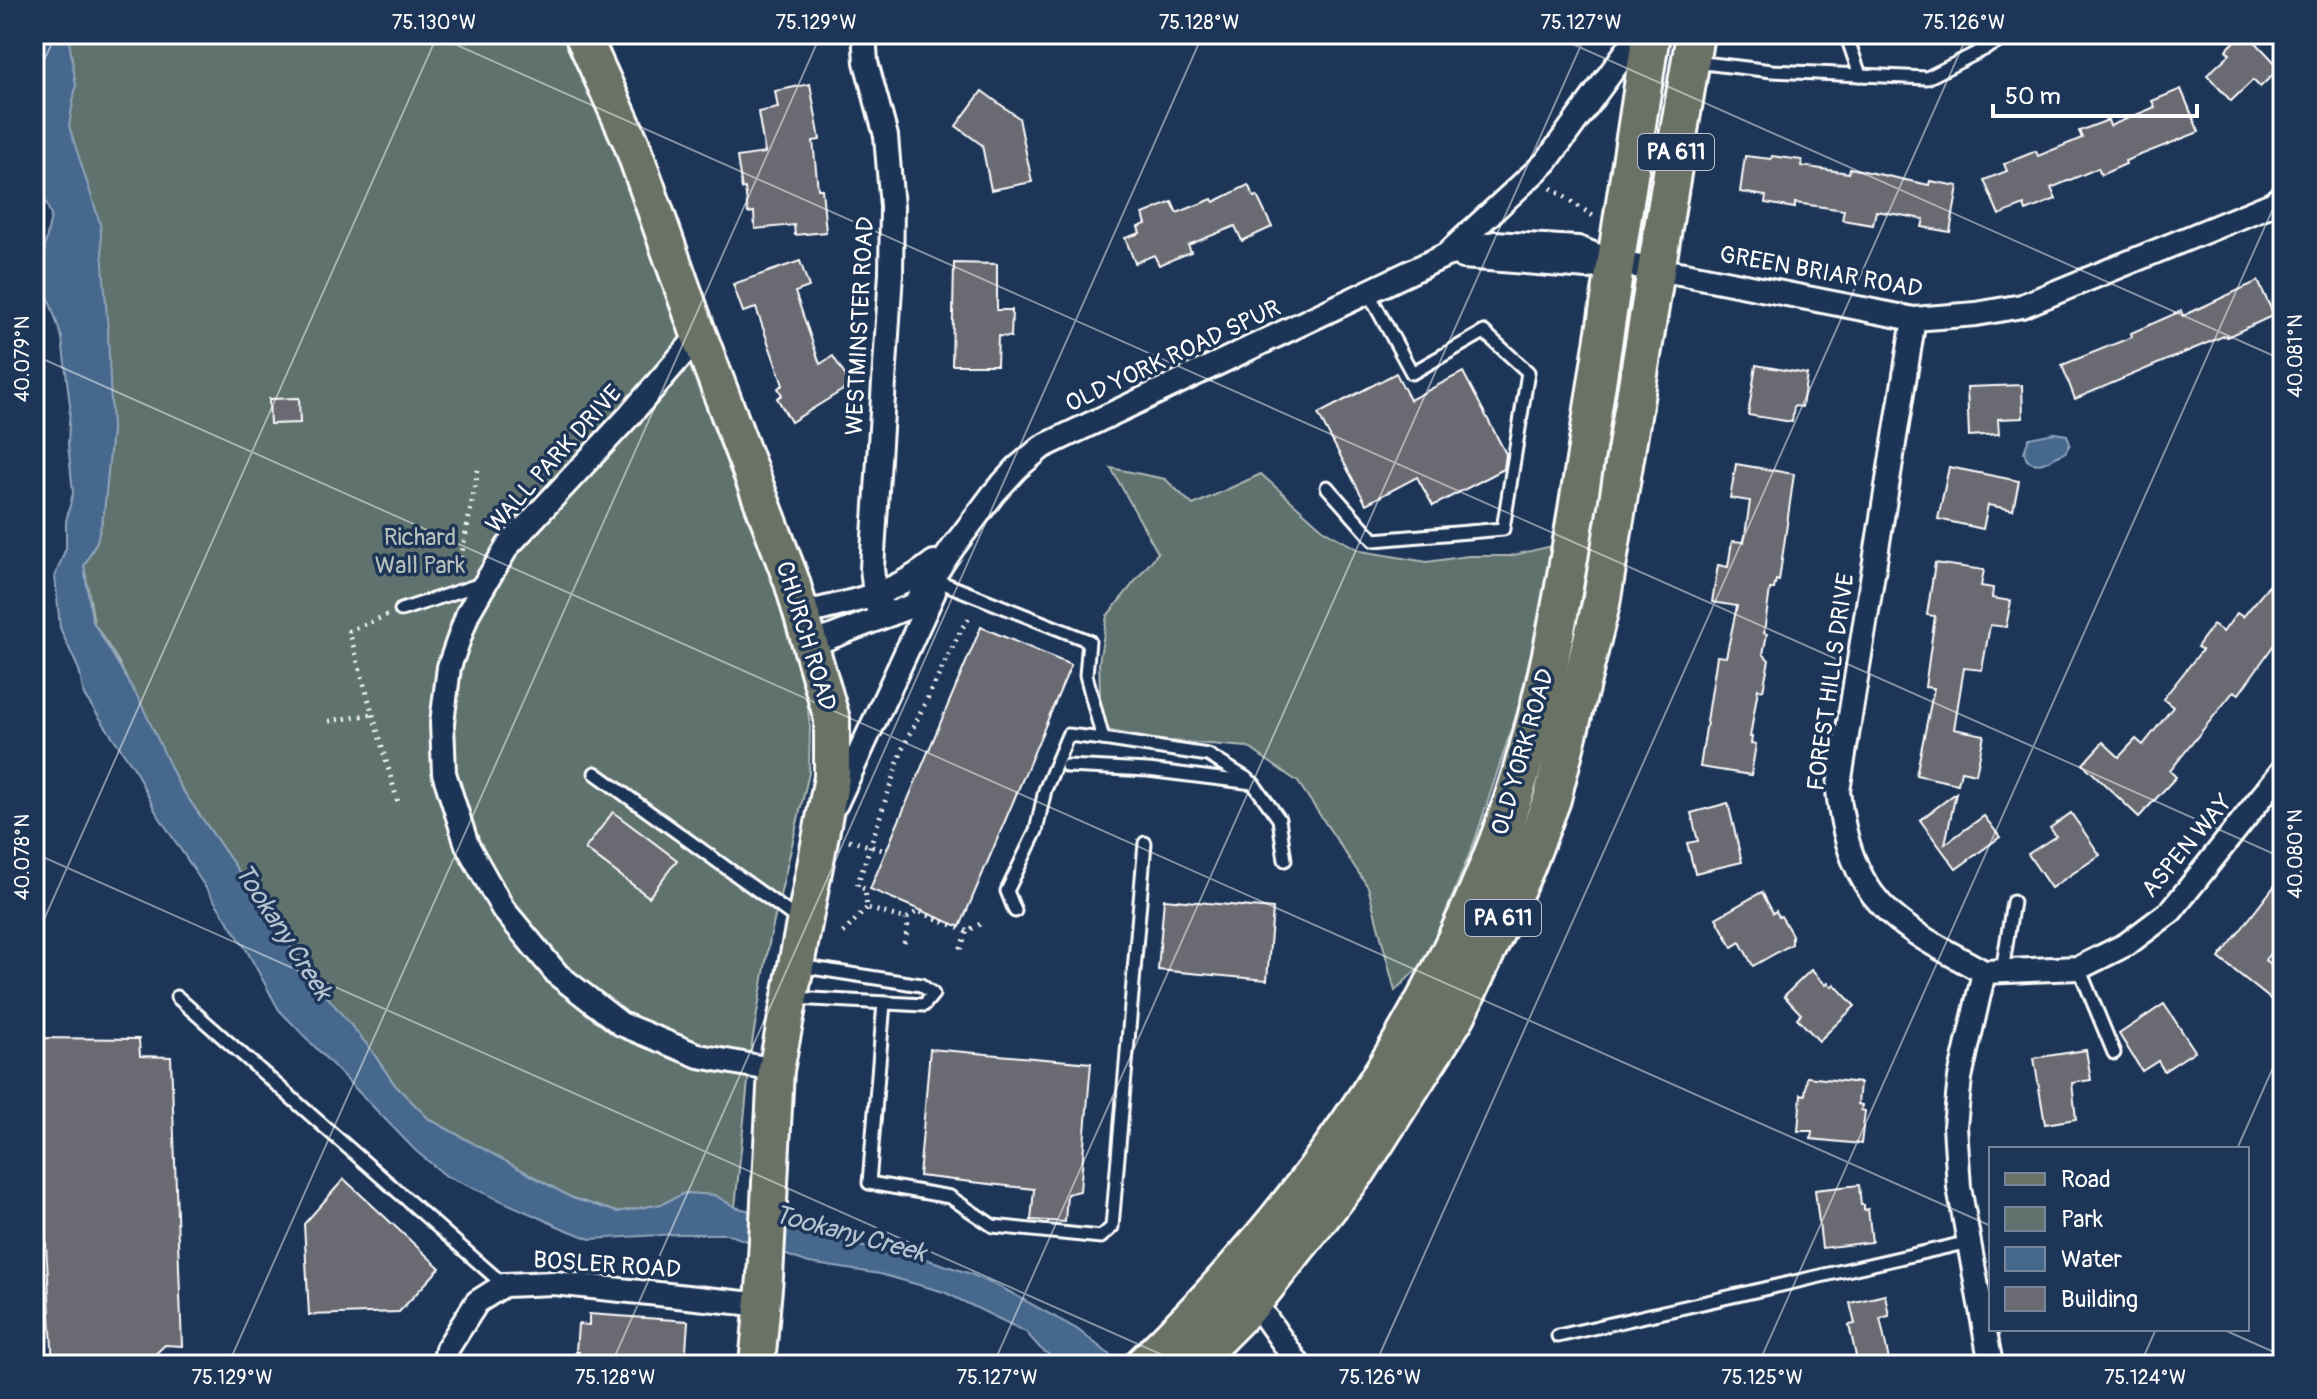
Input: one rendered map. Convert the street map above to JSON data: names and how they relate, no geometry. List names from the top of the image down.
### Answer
{
  "streets": {
    "highway": ["PA 611", "OLD YORK ROAD"],
    "main road": ["CHURCH ROAD"],
    "street": [
      "GREEN BRIAR ROAD",
      "WESTMINSTER ROAD",
      "OLD YORK ROAD SPUR",
      "WALL PARK DRIVE",
      "FOREST HILLS DRIVE",
      "ASPEN WAY",
      "BOSLER ROAD"
    ]
  },
  "crossings": [
    ["GREEN BRIAR ROAD", "FOREST HILLS DRIVE"],
    ["GREEN BRIAR ROAD", "OLD YORK ROAD"],
    ["WESTMINSTER ROAD", "OLD YORK ROAD SPUR"],
    ["OLD YORK ROAD SPUR", "CHURCH ROAD"],
    ["WALL PARK DRIVE", "CHURCH ROAD"],
    ["CHURCH ROAD", "BOSLER ROAD"],
    ["FOREST HILLS DRIVE", "ASPEN WAY"]
  ],
  "water": ["Tookany Creek"],
  "parks": ["Richard Wall Park"],
  "legend": [
    "Road",
    "Park",
    "Water",
    "Building"
  ],
  "scale_bar": "50 m",
  "coordinates": [
    "75.130°W",
    "75.129°W",
    "75.128°W",
    "75.127°W",
    "75.126°W",
    "40.081°N",
    "40.079°N",
    "40.080°N",
    "40.078°N",
    "75.125°W",
    "75.124°W"
  ]
}
